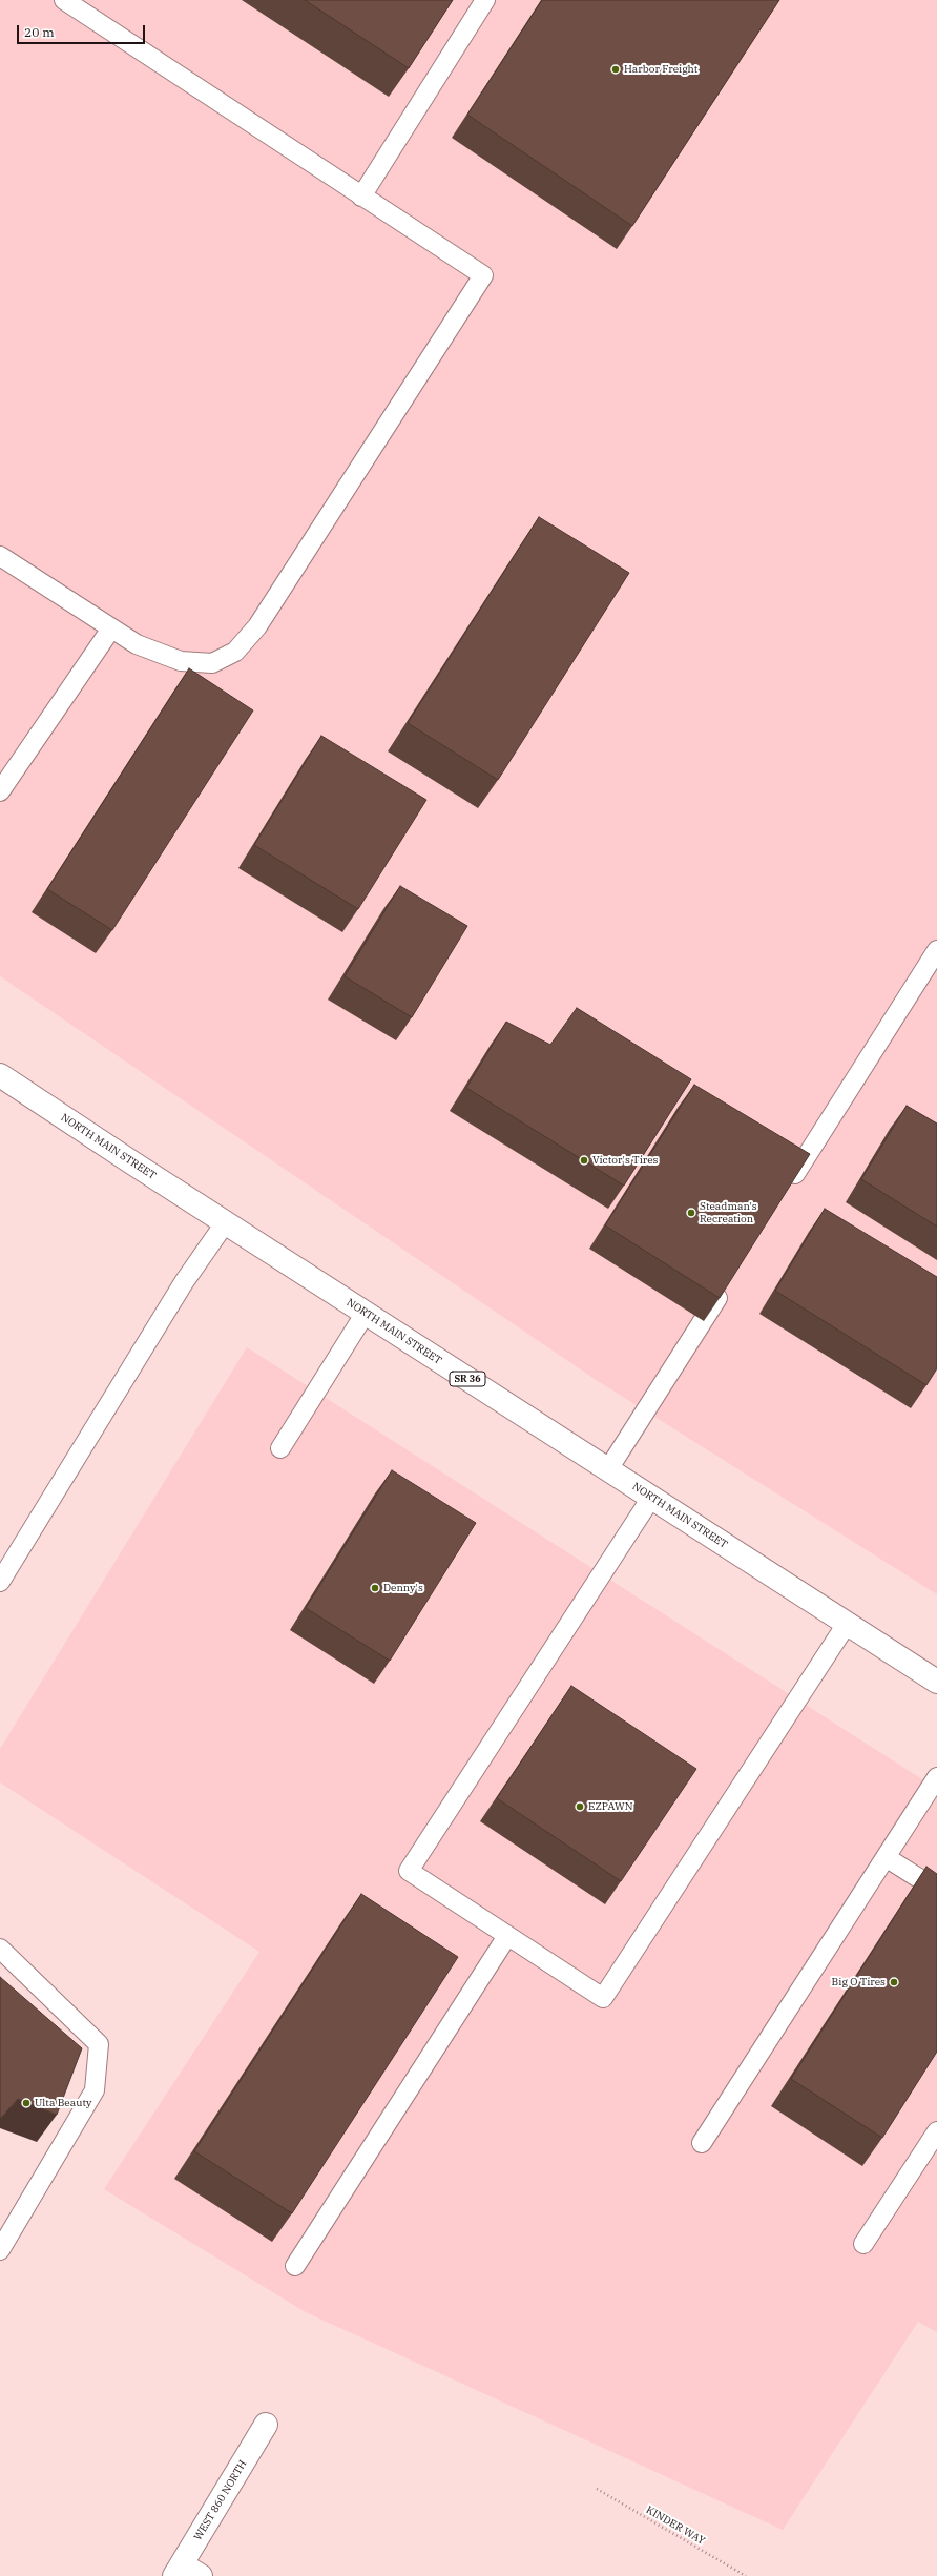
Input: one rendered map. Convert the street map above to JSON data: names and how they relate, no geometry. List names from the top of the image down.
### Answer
{
  "streets": {
    "main road": ["NORTH MAIN STREET", "SR 36", "WEST 860 NORTH"],
    "path": ["KINDER WAY"]
  },
  "places": [
    "Harbor Freight",
    "Victor's Tires",
    "Steadman's Recreation",
    "Denny's",
    "EZPAWN",
    "Big O Tires",
    "Ulta Beauty"
  ],
  "scale_bar": "20 m"
}
